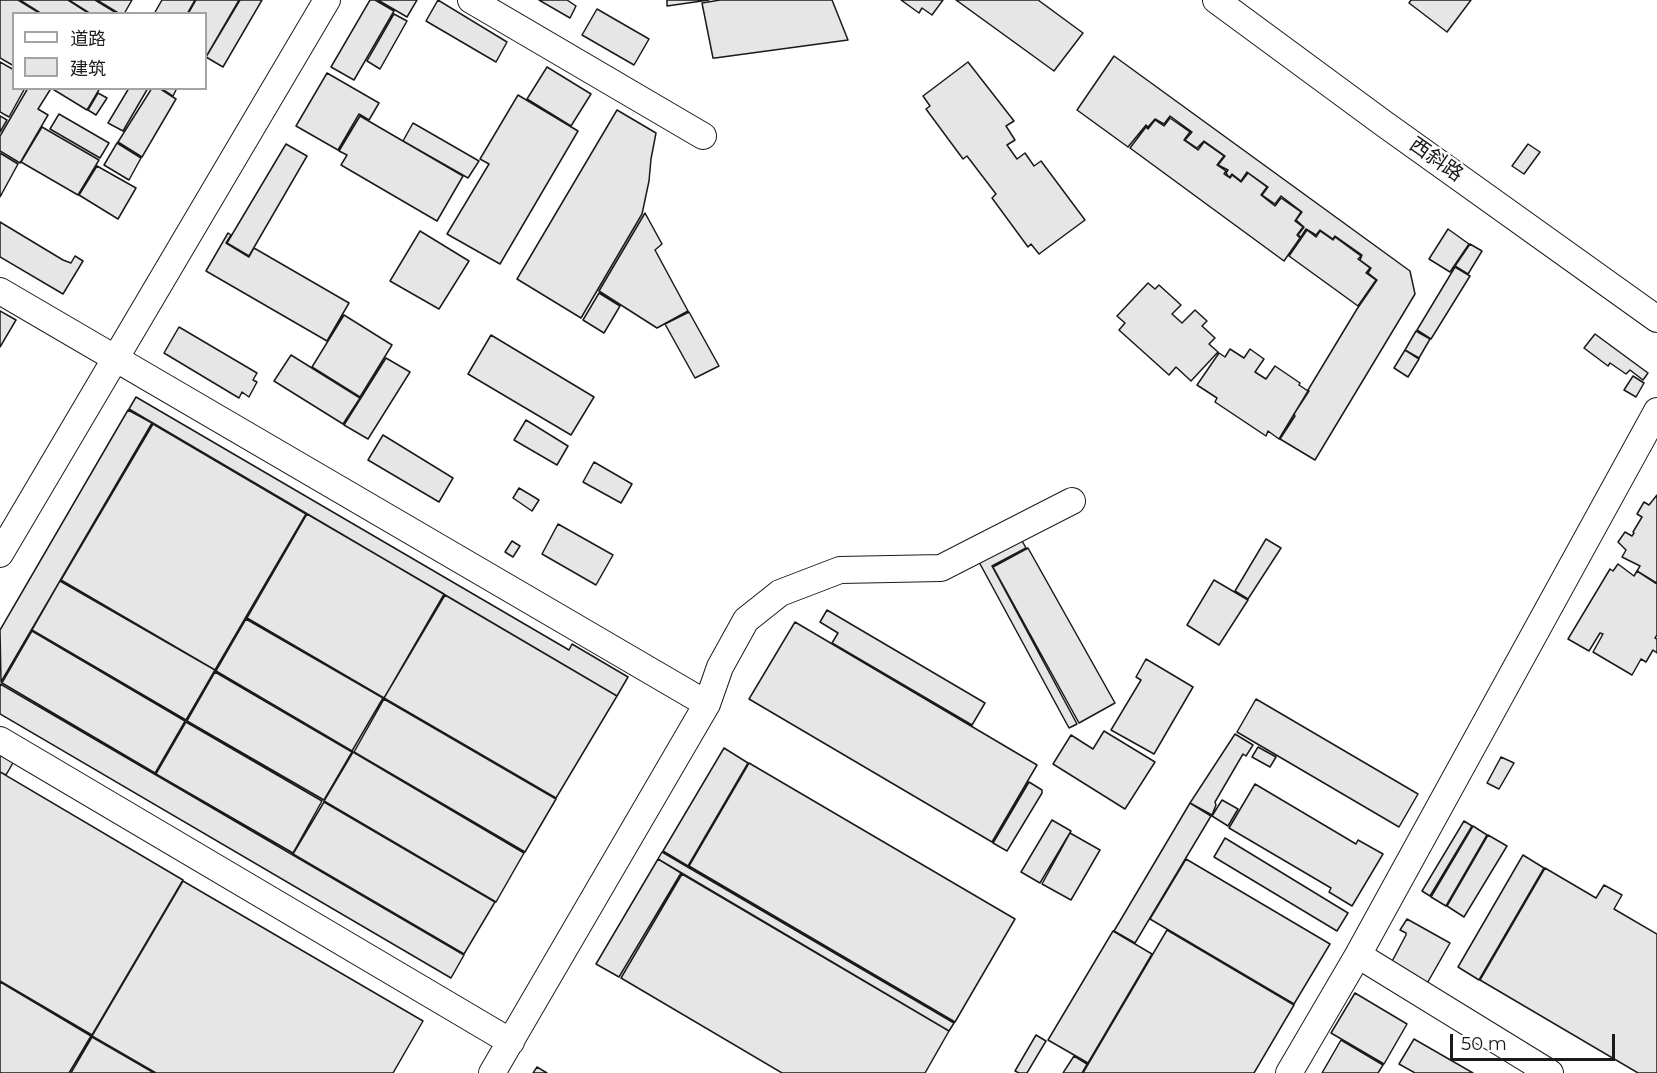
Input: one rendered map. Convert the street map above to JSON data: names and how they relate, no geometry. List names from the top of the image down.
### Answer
{
  "streets": {
    "street": ["西斜路"]
  },
  "legend": ["道路", "建筑"],
  "scale_bar": "50 m"
}
